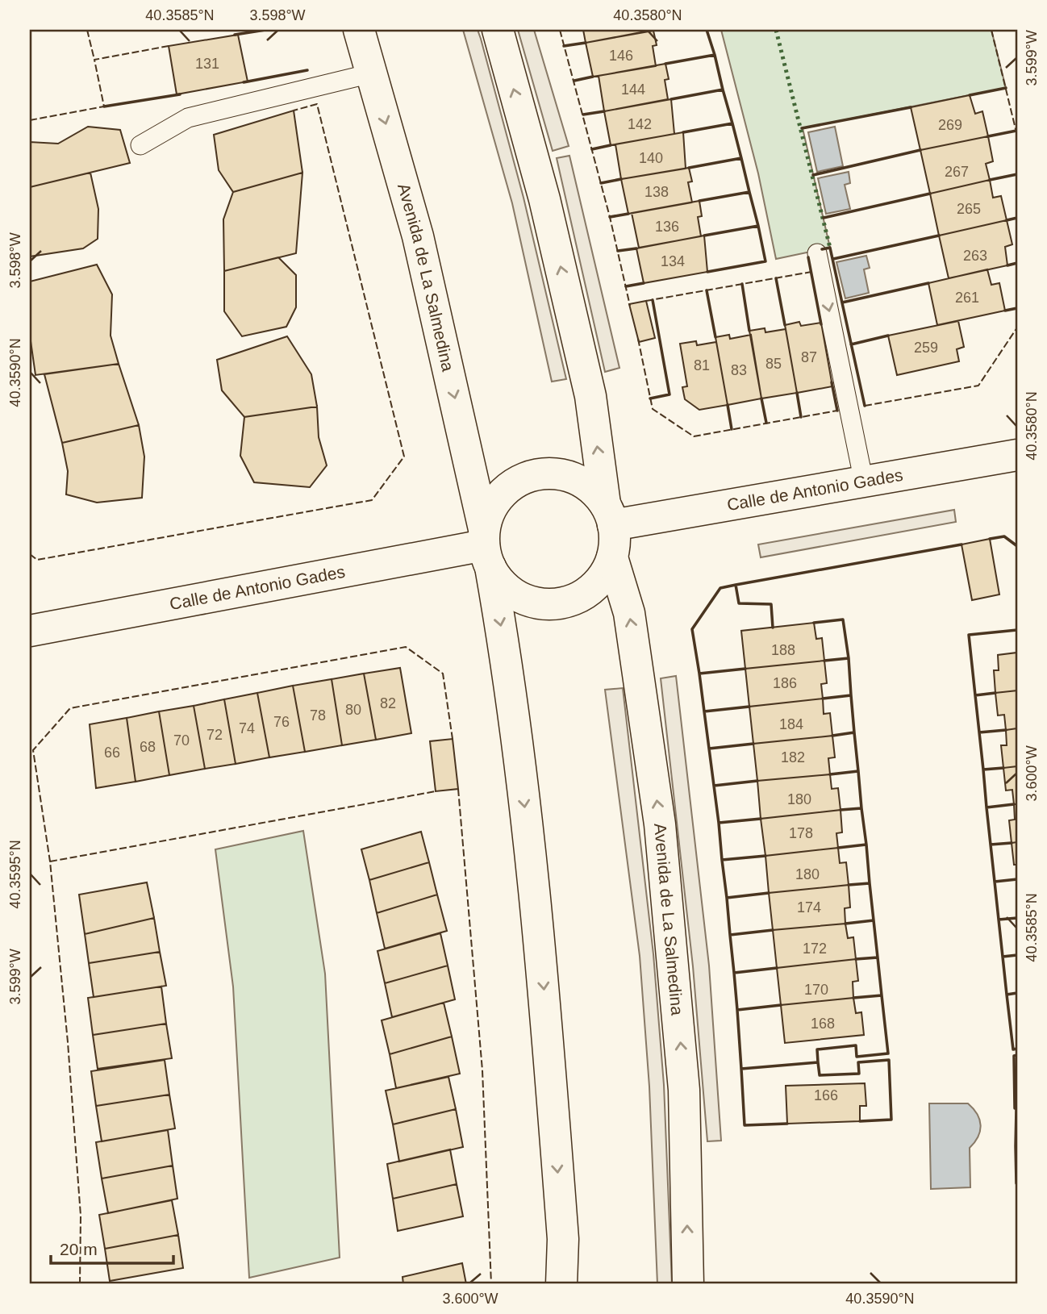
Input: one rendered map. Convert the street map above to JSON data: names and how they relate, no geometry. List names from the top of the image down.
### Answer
{
  "streets": {
    "street": ["Avenida de La Salmedina", "Calle de Antonio Gades"]
  },
  "crossings": [
    ["Avenida de La Salmedina", "Calle de Antonio Gades"]
  ],
  "house_numbers": [
    "146",
    "131",
    "144",
    "142",
    "269",
    "140",
    "267",
    "138",
    "265",
    "136",
    "263",
    "134",
    "261",
    "259",
    "87",
    "85",
    "81",
    "83",
    "188",
    "186",
    "82",
    "80",
    "78",
    "76",
    "184",
    "74",
    "72",
    "70",
    "68",
    "66",
    "182",
    "180",
    "178",
    "180",
    "174",
    "172",
    "170",
    "168",
    "166"
  ],
  "scale_bar": "20 m",
  "coordinates": [
    "40.3585°N",
    "3.598°W",
    "40.3580°N",
    "3.599°W",
    "40.3590°N",
    "3.600°W",
    "40.3595°N"
  ]
}
